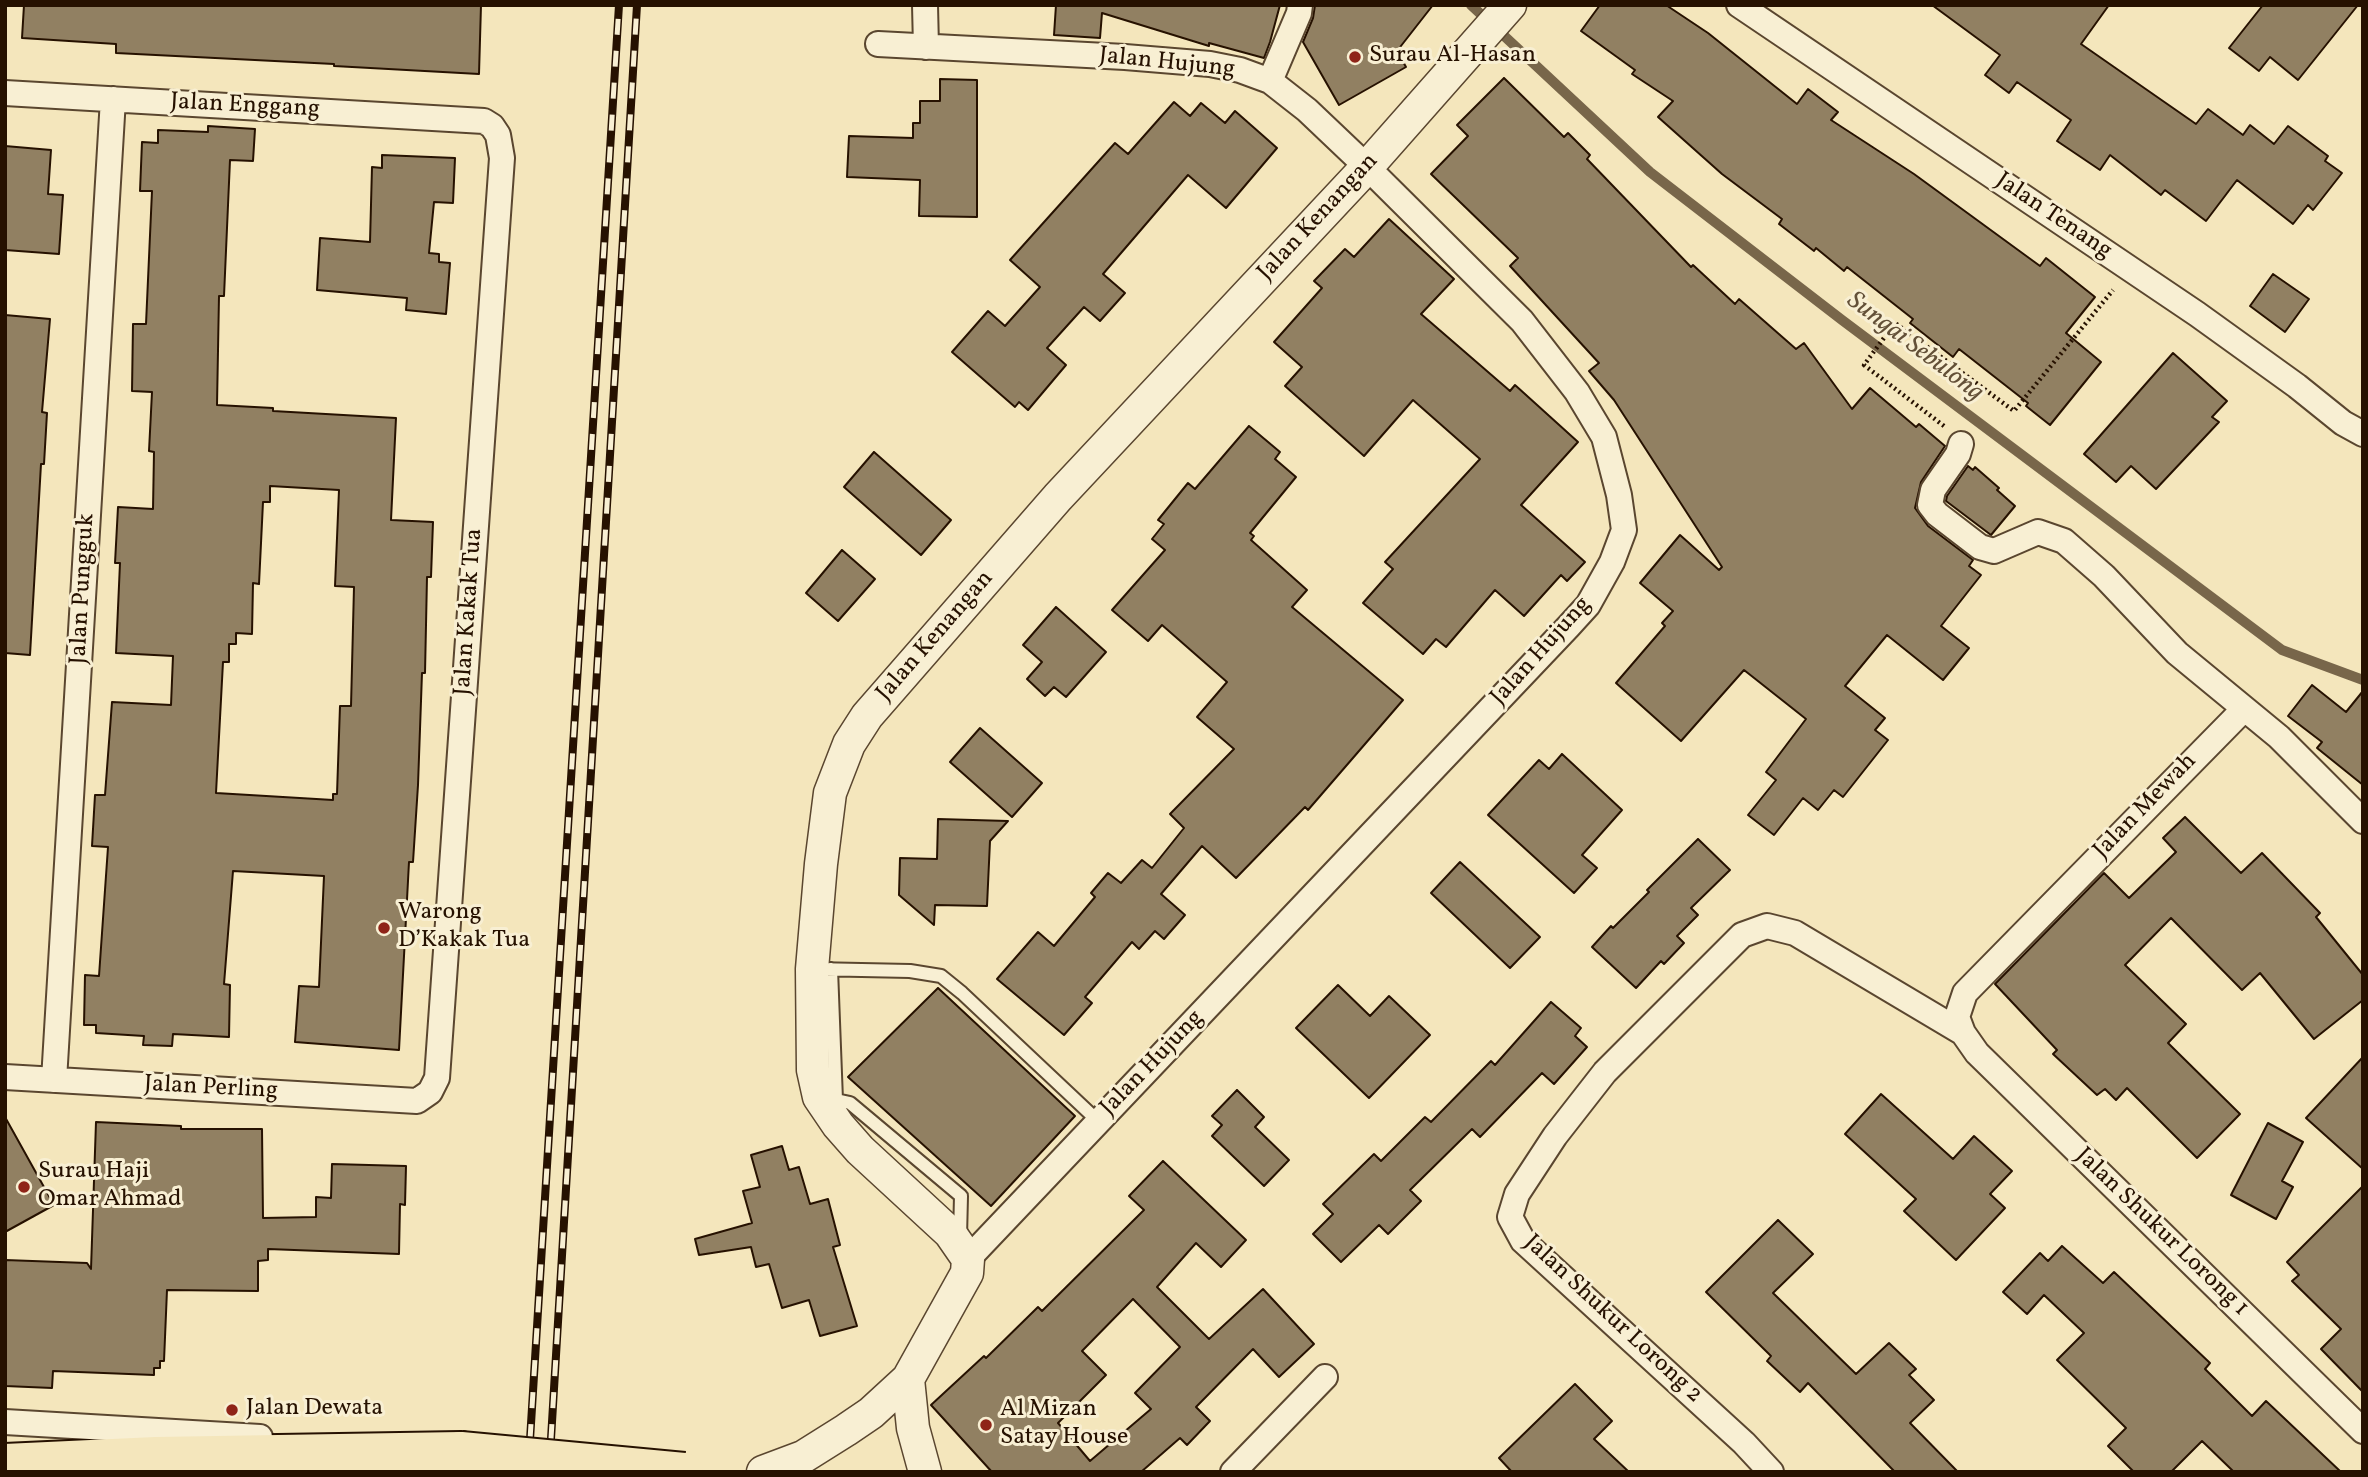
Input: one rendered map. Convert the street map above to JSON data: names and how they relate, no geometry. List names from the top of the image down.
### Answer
{
  "streets": {
    "street": [
      "Jalan Hujung",
      "Jalan Enggang",
      "Jalan Tenang",
      "Jalan Kenangan",
      "Jalan Pungguk",
      "Jalan Kakak Tua",
      "Jalan Mewah",
      "Jalan Perling",
      "Jalan Shukur Lorong 1",
      "Jalan Shukur Lorong 2"
    ]
  },
  "crossings": [
    ["Jalan Hujung", "Jalan Kenangan"],
    ["Jalan Enggang", "Jalan Pungguk"],
    ["Jalan Enggang", "Jalan Kakak Tua"],
    ["Jalan Pungguk", "Jalan Perling"],
    ["Jalan Kakak Tua", "Jalan Perling"],
    ["Jalan Mewah", "Jalan Shukur Lorong 1"],
    ["Jalan Mewah", "Jalan Shukur Lorong 2"],
    ["Jalan Shukur Lorong 1", "Jalan Shukur Lorong 2"]
  ],
  "water": ["Sungai Sebulong"],
  "places": [
    "Surau Al-Hasan",
    "Warong D’Kakak Tua",
    "Surau Haji Omar Ahmad",
    "Jalan Dewata",
    "Al Mizan Satay House"
  ]
}
